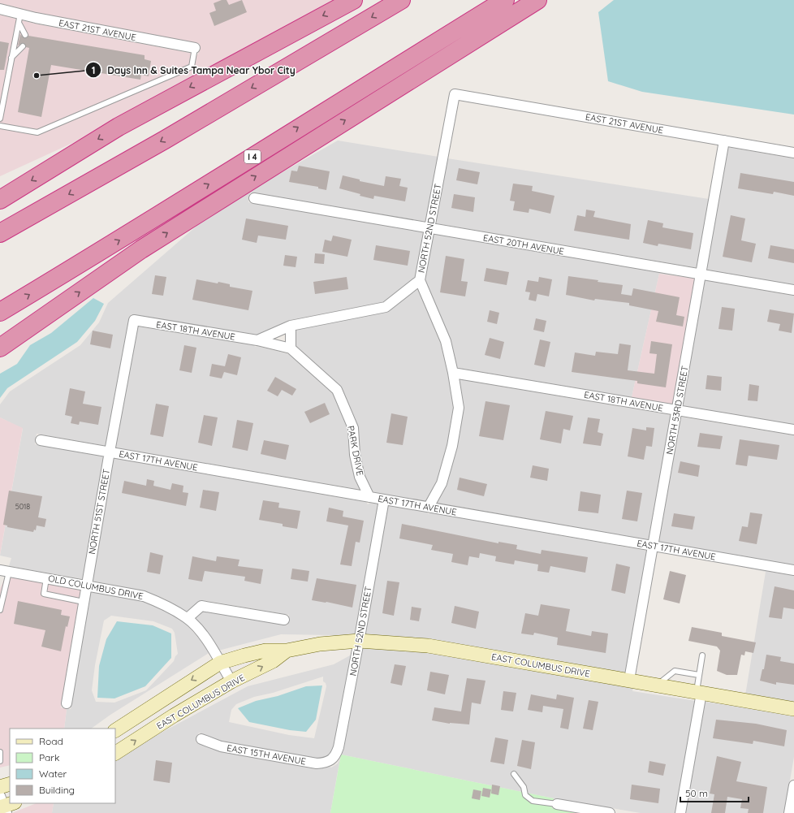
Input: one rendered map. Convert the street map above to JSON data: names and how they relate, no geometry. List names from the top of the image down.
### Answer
{
  "streets": {
    "highway": ["I 4"],
    "main road": ["EAST COLUMBUS DRIVE"],
    "street": [
      "EAST 21ST AVENUE",
      "NORTH 52ND STREET",
      "EAST 20TH AVENUE",
      "EAST 18TH AVENUE",
      "NORTH 53RD STREET",
      "PARK DRIVE",
      "EAST 17TH AVENUE",
      "NORTH 51ST STREET",
      "OLD COLUMBUS DRIVE",
      "EAST 15TH AVENUE"
    ]
  },
  "crossings": [
    ["EAST 21ST AVENUE", "NORTH 52ND STREET"],
    ["EAST 21ST AVENUE", "NORTH 53RD STREET"],
    ["NORTH 52ND STREET", "EAST 20TH AVENUE"],
    ["NORTH 52ND STREET", "EAST 18TH AVENUE"],
    ["NORTH 52ND STREET", "EAST 17TH AVENUE"],
    ["NORTH 52ND STREET", "EAST COLUMBUS DRIVE"],
    ["NORTH 52ND STREET", "EAST 15TH AVENUE"],
    ["EAST 20TH AVENUE", "NORTH 53RD STREET"],
    ["EAST 18TH AVENUE", "NORTH 53RD STREET"],
    ["EAST 18TH AVENUE", "PARK DRIVE"],
    ["EAST 18TH AVENUE", "NORTH 51ST STREET"],
    ["NORTH 53RD STREET", "EAST 17TH AVENUE"],
    ["NORTH 53RD STREET", "EAST COLUMBUS DRIVE"],
    ["PARK DRIVE", "EAST 17TH AVENUE"],
    ["EAST 17TH AVENUE", "NORTH 51ST STREET"],
    ["NORTH 51ST STREET", "OLD COLUMBUS DRIVE"],
    ["OLD COLUMBUS DRIVE", "EAST COLUMBUS DRIVE"]
  ],
  "places": ["Days Inn & Suites Tampa Near Ybor City"],
  "house_numbers": ["5018"],
  "legend": [
    "Road",
    "Park",
    "Water",
    "Building"
  ],
  "scale_bar": "50 m"
}
